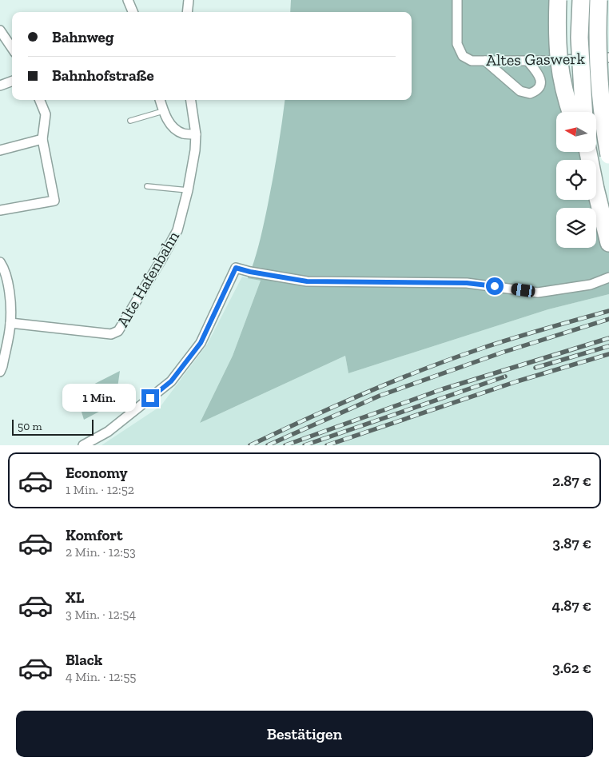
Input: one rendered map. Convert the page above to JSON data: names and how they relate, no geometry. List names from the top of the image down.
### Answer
{
  "streets": {
    "street": ["Altes Gaswerk", "Alte Hafenbahn"]
  },
  "scale_bar": "50 m",
  "north": "left",
  "page": {
    "banner": ["Bahnweg", "Bahnhofstraße"],
    "bubble": "1 Min.",
    "scale": "50 m",
    "list": [
      {
        "name": "Economy",
        "note": "1 Min. · 12:52",
        "value": "2.87 €"
      },
      {
        "name": "Komfort",
        "note": "2 Min. · 12:53",
        "value": "3.87 €"
      },
      {
        "name": "XL",
        "note": "3 Min. · 12:54",
        "value": "4.87 €"
      },
      {
        "name": "Black",
        "note": "4 Min. · 12:55",
        "value": "3.62 €"
      }
    ],
    "buttons": "Bestätigen"
  }
}
